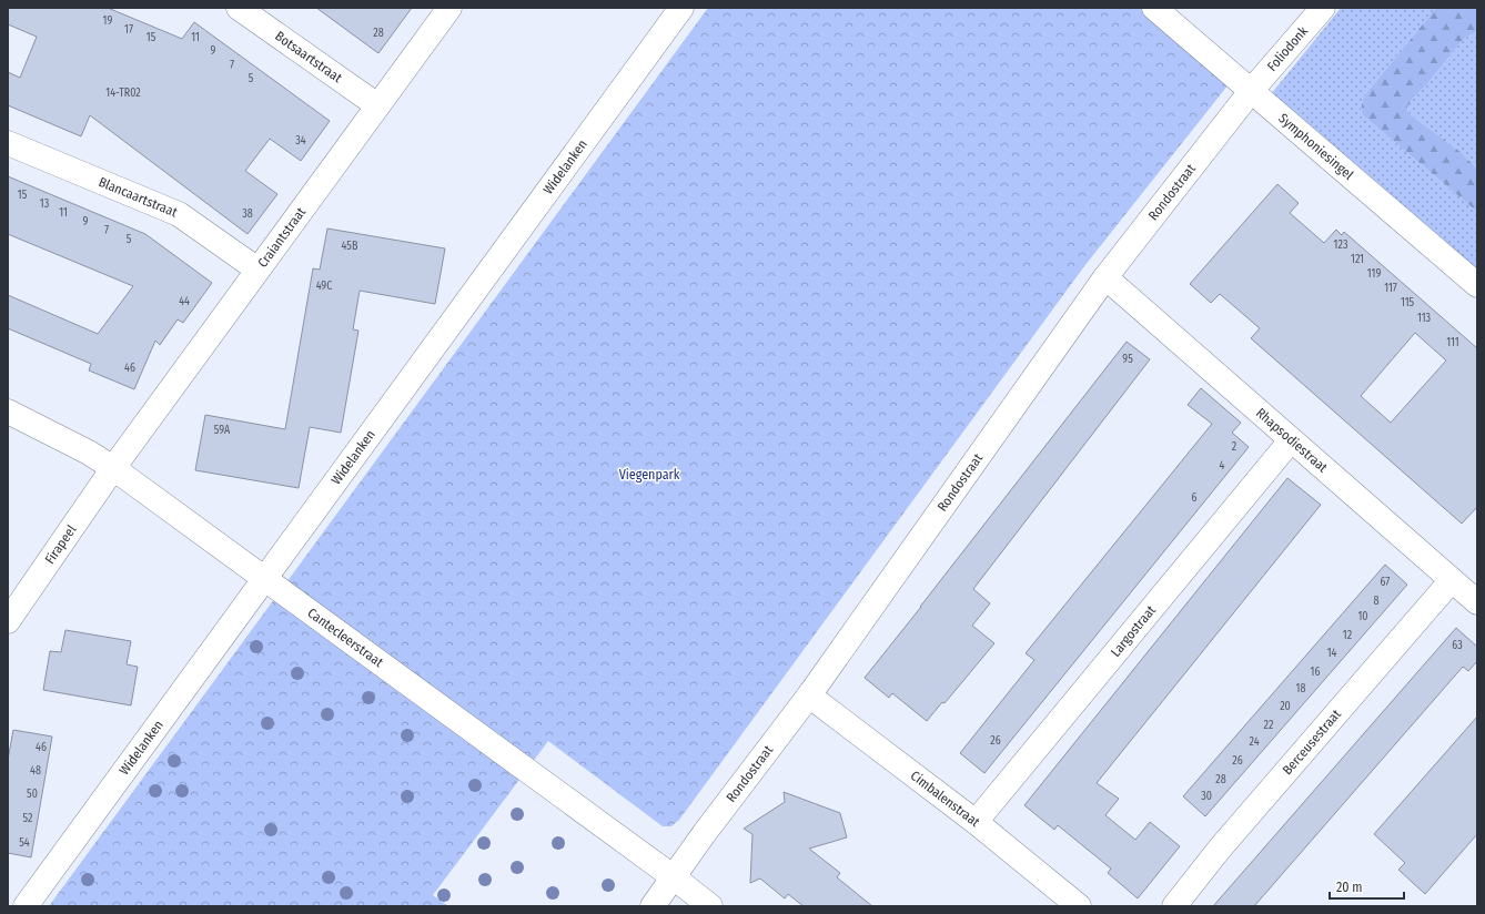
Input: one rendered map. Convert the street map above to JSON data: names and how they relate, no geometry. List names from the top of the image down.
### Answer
{
  "streets": {
    "street": [
      "Foliodonk",
      "Botsaartstraat",
      "Symphoniesingel",
      "Widelanken",
      "Rondostraat",
      "Blancaartstraat",
      "Craiantstraat",
      "Rhapsodiestraat",
      "Firapeel",
      "Largostraat",
      "Cantecleerstraat",
      "Berceusestraat",
      "Cimbalenstraat"
    ]
  },
  "crossings": [
    ["Foliodonk", "Symphoniesingel"],
    ["Foliodonk", "Rondostraat"],
    ["Botsaartstraat", "Craiantstraat"],
    ["Symphoniesingel", "Rondostraat"],
    ["Widelanken", "Cantecleerstraat"],
    ["Rondostraat", "Rhapsodiestraat"],
    ["Rondostraat", "Cantecleerstraat"],
    ["Rondostraat", "Cimbalenstraat"],
    ["Blancaartstraat", "Craiantstraat"],
    ["Craiantstraat", "Firapeel"],
    ["Craiantstraat", "Cantecleerstraat"],
    ["Rhapsodiestraat", "Largostraat"],
    ["Rhapsodiestraat", "Berceusestraat"],
    ["Firapeel", "Cantecleerstraat"],
    ["Largostraat", "Cimbalenstraat"]
  ],
  "parks": ["Viegenpark"],
  "house_numbers": [
    "19",
    "17",
    "28",
    "15",
    "11",
    "9",
    "7",
    "5",
    "14-TR02",
    "34",
    "15",
    "13",
    "11",
    "38",
    "9",
    "7",
    "5",
    "123",
    "45B",
    "121",
    "119",
    "49C",
    "117",
    "44",
    "115",
    "113",
    "111",
    "95",
    "46",
    "59A",
    "2",
    "4",
    "6",
    "67",
    "8",
    "10",
    "12",
    "63",
    "14",
    "16",
    "18",
    "20",
    "22",
    "26",
    "24",
    "46",
    "26",
    "48",
    "28",
    "50",
    "30",
    "52",
    "54"
  ],
  "scale_bar": "20 m"
}
